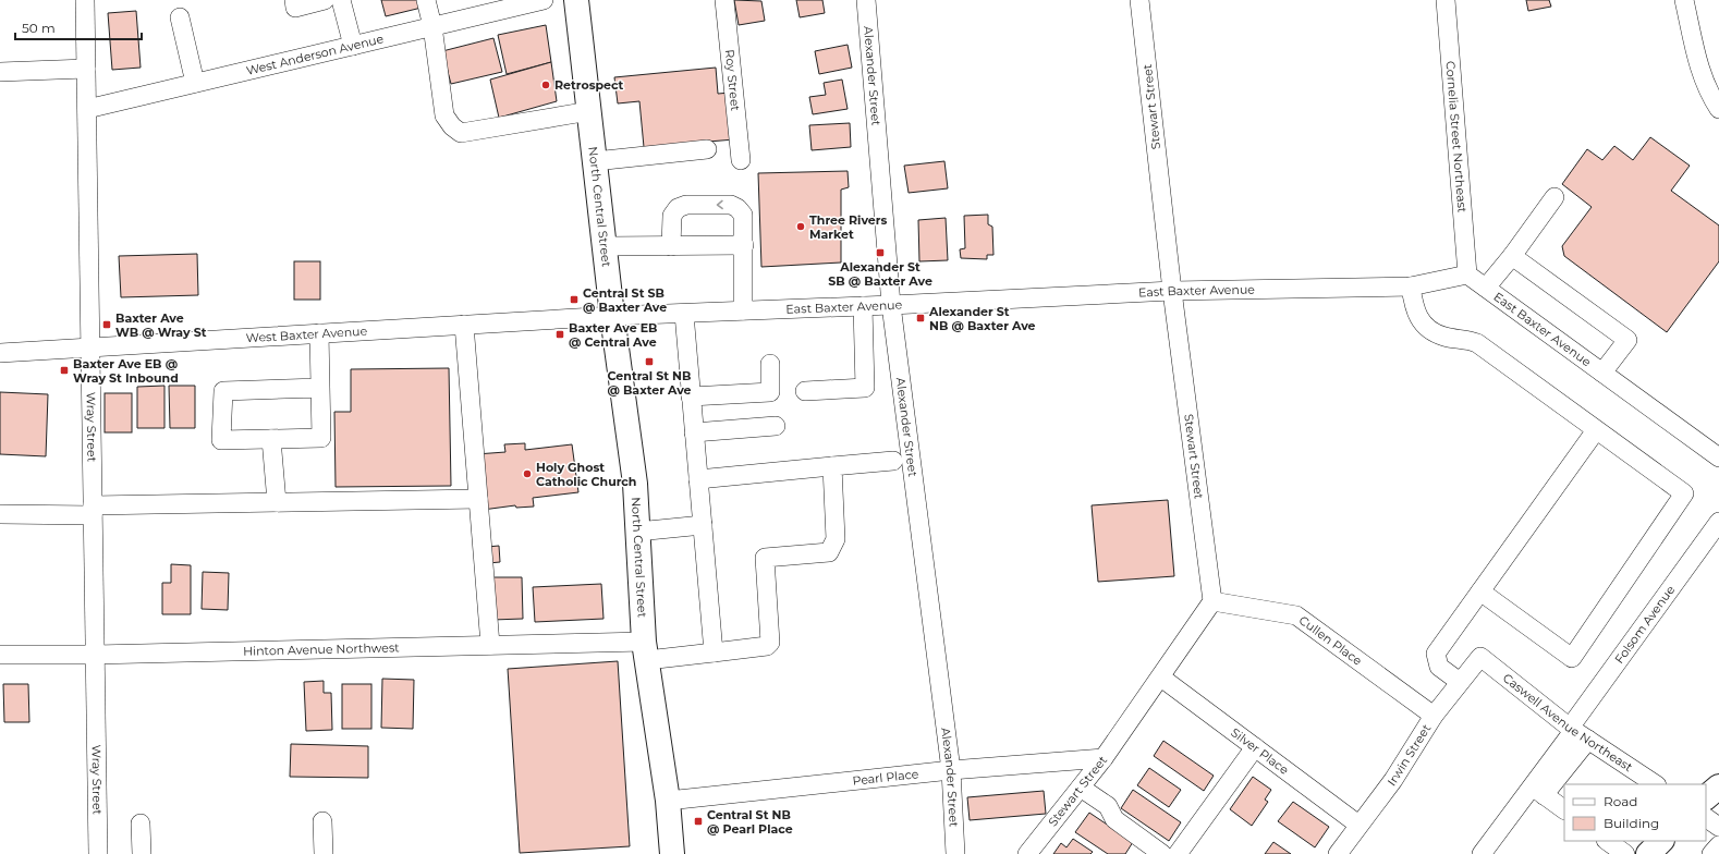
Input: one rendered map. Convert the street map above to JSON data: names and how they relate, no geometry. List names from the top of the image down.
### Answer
{
  "streets": {
    "main road": ["North Central Street"],
    "street": [
      "West Anderson Avenue",
      "Alexander Street",
      "Roy Street",
      "Stewart Street",
      "Cornelia Street Northeast",
      "East Baxter Avenue",
      "West Baxter Avenue",
      "Wray Street",
      "Folsom Avenue",
      "Cullen Place",
      "Hinton Avenue Northwest",
      "Caswell Avenue Northeast",
      "Silver Place",
      "Irwin Street",
      "Pearl Place"
    ]
  },
  "crossings": [
    ["West Anderson Avenue", "Wray Street"],
    ["Alexander Street", "East Baxter Avenue"],
    ["Alexander Street", "Pearl Place"],
    ["Stewart Street", "East Baxter Avenue"],
    ["Stewart Street", "Cullen Place"],
    ["Stewart Street", "Silver Place"],
    ["Stewart Street", "Pearl Place"],
    ["Cornelia Street Northeast", "East Baxter Avenue"],
    ["North Central Street", "East Baxter Avenue"],
    ["North Central Street", "West Baxter Avenue"],
    ["North Central Street", "Hinton Avenue Northwest"],
    ["North Central Street", "Pearl Place"],
    ["East Baxter Avenue", "West Baxter Avenue"],
    ["West Baxter Avenue", "Wray Street"],
    ["Wray Street", "Hinton Avenue Northwest"],
    ["Folsom Avenue", "Caswell Avenue Northeast"],
    ["Cullen Place", "Irwin Street"],
    ["Caswell Avenue Northeast", "Irwin Street"],
    ["Silver Place", "Irwin Street"]
  ],
  "places": {
    "other": ["Retrospect", "Three Rivers Market", "Holy Ghost Catholic Church"],
    "transit": [
      "Alexander St SB @ Baxter Ave",
      "Central St SB @ Baxter Ave",
      "Alexander St NB @ Baxter Ave",
      "Baxter Ave WB @ Wray St",
      "Baxter Ave EB @ Central Ave",
      "Central St NB @ Baxter Ave",
      "Baxter Ave EB @ Wray St Inbound",
      "Central St NB @ Pearl Place"
    ]
  },
  "legend": ["Road", "Building"],
  "scale_bar": "50 m"
}
